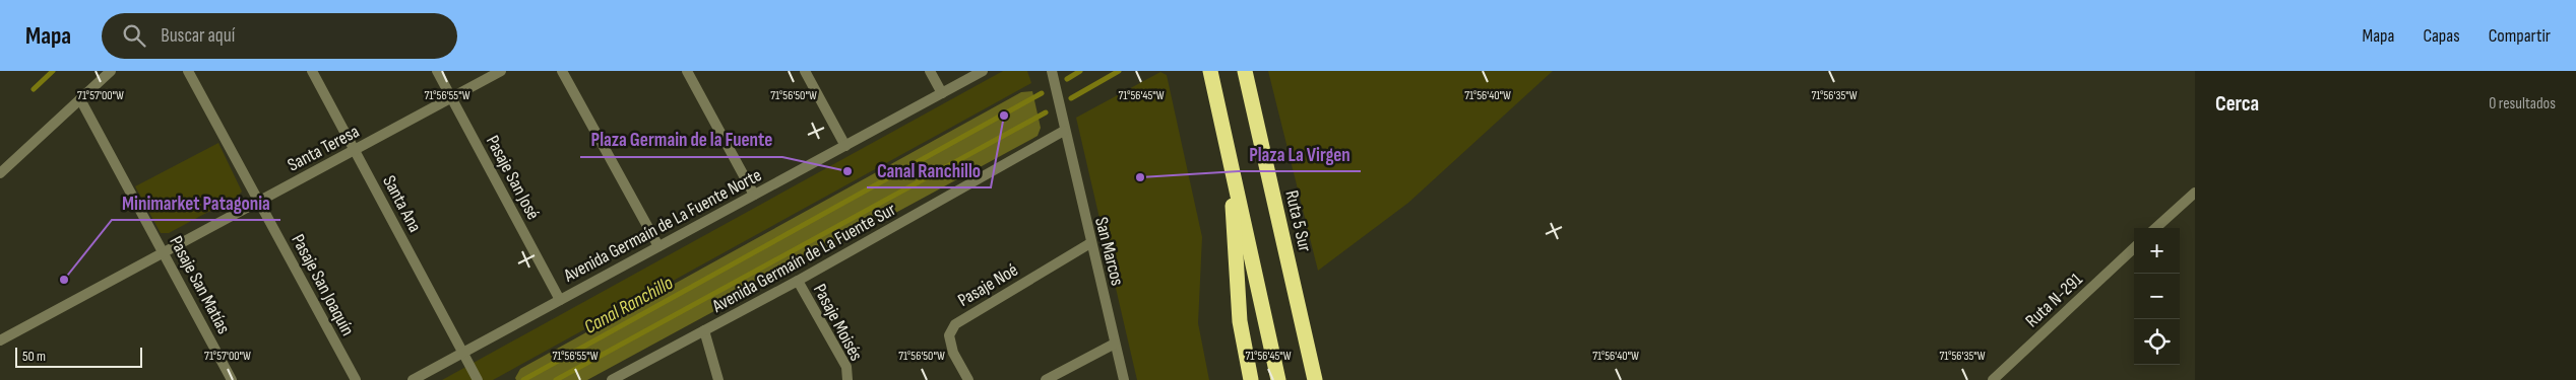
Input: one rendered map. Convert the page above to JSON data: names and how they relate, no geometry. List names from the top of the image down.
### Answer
{
  "streets": {
    "highway": ["Ruta 5 Sur"],
    "street": [
      "Santa Teresa",
      "Pasaje San José",
      "Santa Ana",
      "Avenida Germaín de La Fuente Norte",
      "San Marcos",
      "Avenida Germaín de La Fuente Sur",
      "Pasaje San Matías",
      "Pasaje San Joaquín",
      "Pasaje Noé",
      "Ruta N-291",
      "Pasaje Moisés"
    ]
  },
  "crossings": [
    ["Santa Teresa", "Pasaje San José"],
    ["Santa Teresa", "Santa Ana"],
    ["Santa Teresa", "Pasaje San Matías"],
    ["Santa Teresa", "Pasaje San Joaquín"],
    ["Pasaje San José", "Avenida Germaín de La Fuente Norte"],
    ["Santa Ana", "Avenida Germaín de La Fuente Norte"],
    ["San Marcos", "Avenida Germaín de La Fuente Sur"],
    ["San Marcos", "Pasaje Noé"],
    ["Avenida Germaín de La Fuente Sur", "Pasaje Moisés"]
  ],
  "water": ["Canal Ranchillo"],
  "places": [
    "Canal Ranchillo",
    "Plaza Germain de la Fuente",
    "Plaza La Virgen",
    "Minimarket Patagonia"
  ],
  "scale_bar": "50 m",
  "page": {
    "header": "Mapa",
    "search": "Buscar aquí",
    "nav": ["Mapa", "Capas", "Compartir"],
    "heading": ["Cerca", "0 resultados"],
    "map_buttons": ["+", "−"],
    "scale": "50 m"
  },
  "coordinates": [
    "71°57'00\"W",
    "71°56'55\"W",
    "71°56'50\"W",
    "71°56'45\"W",
    "71°56'40\"W",
    "71°56'35\"W"
  ]
}
